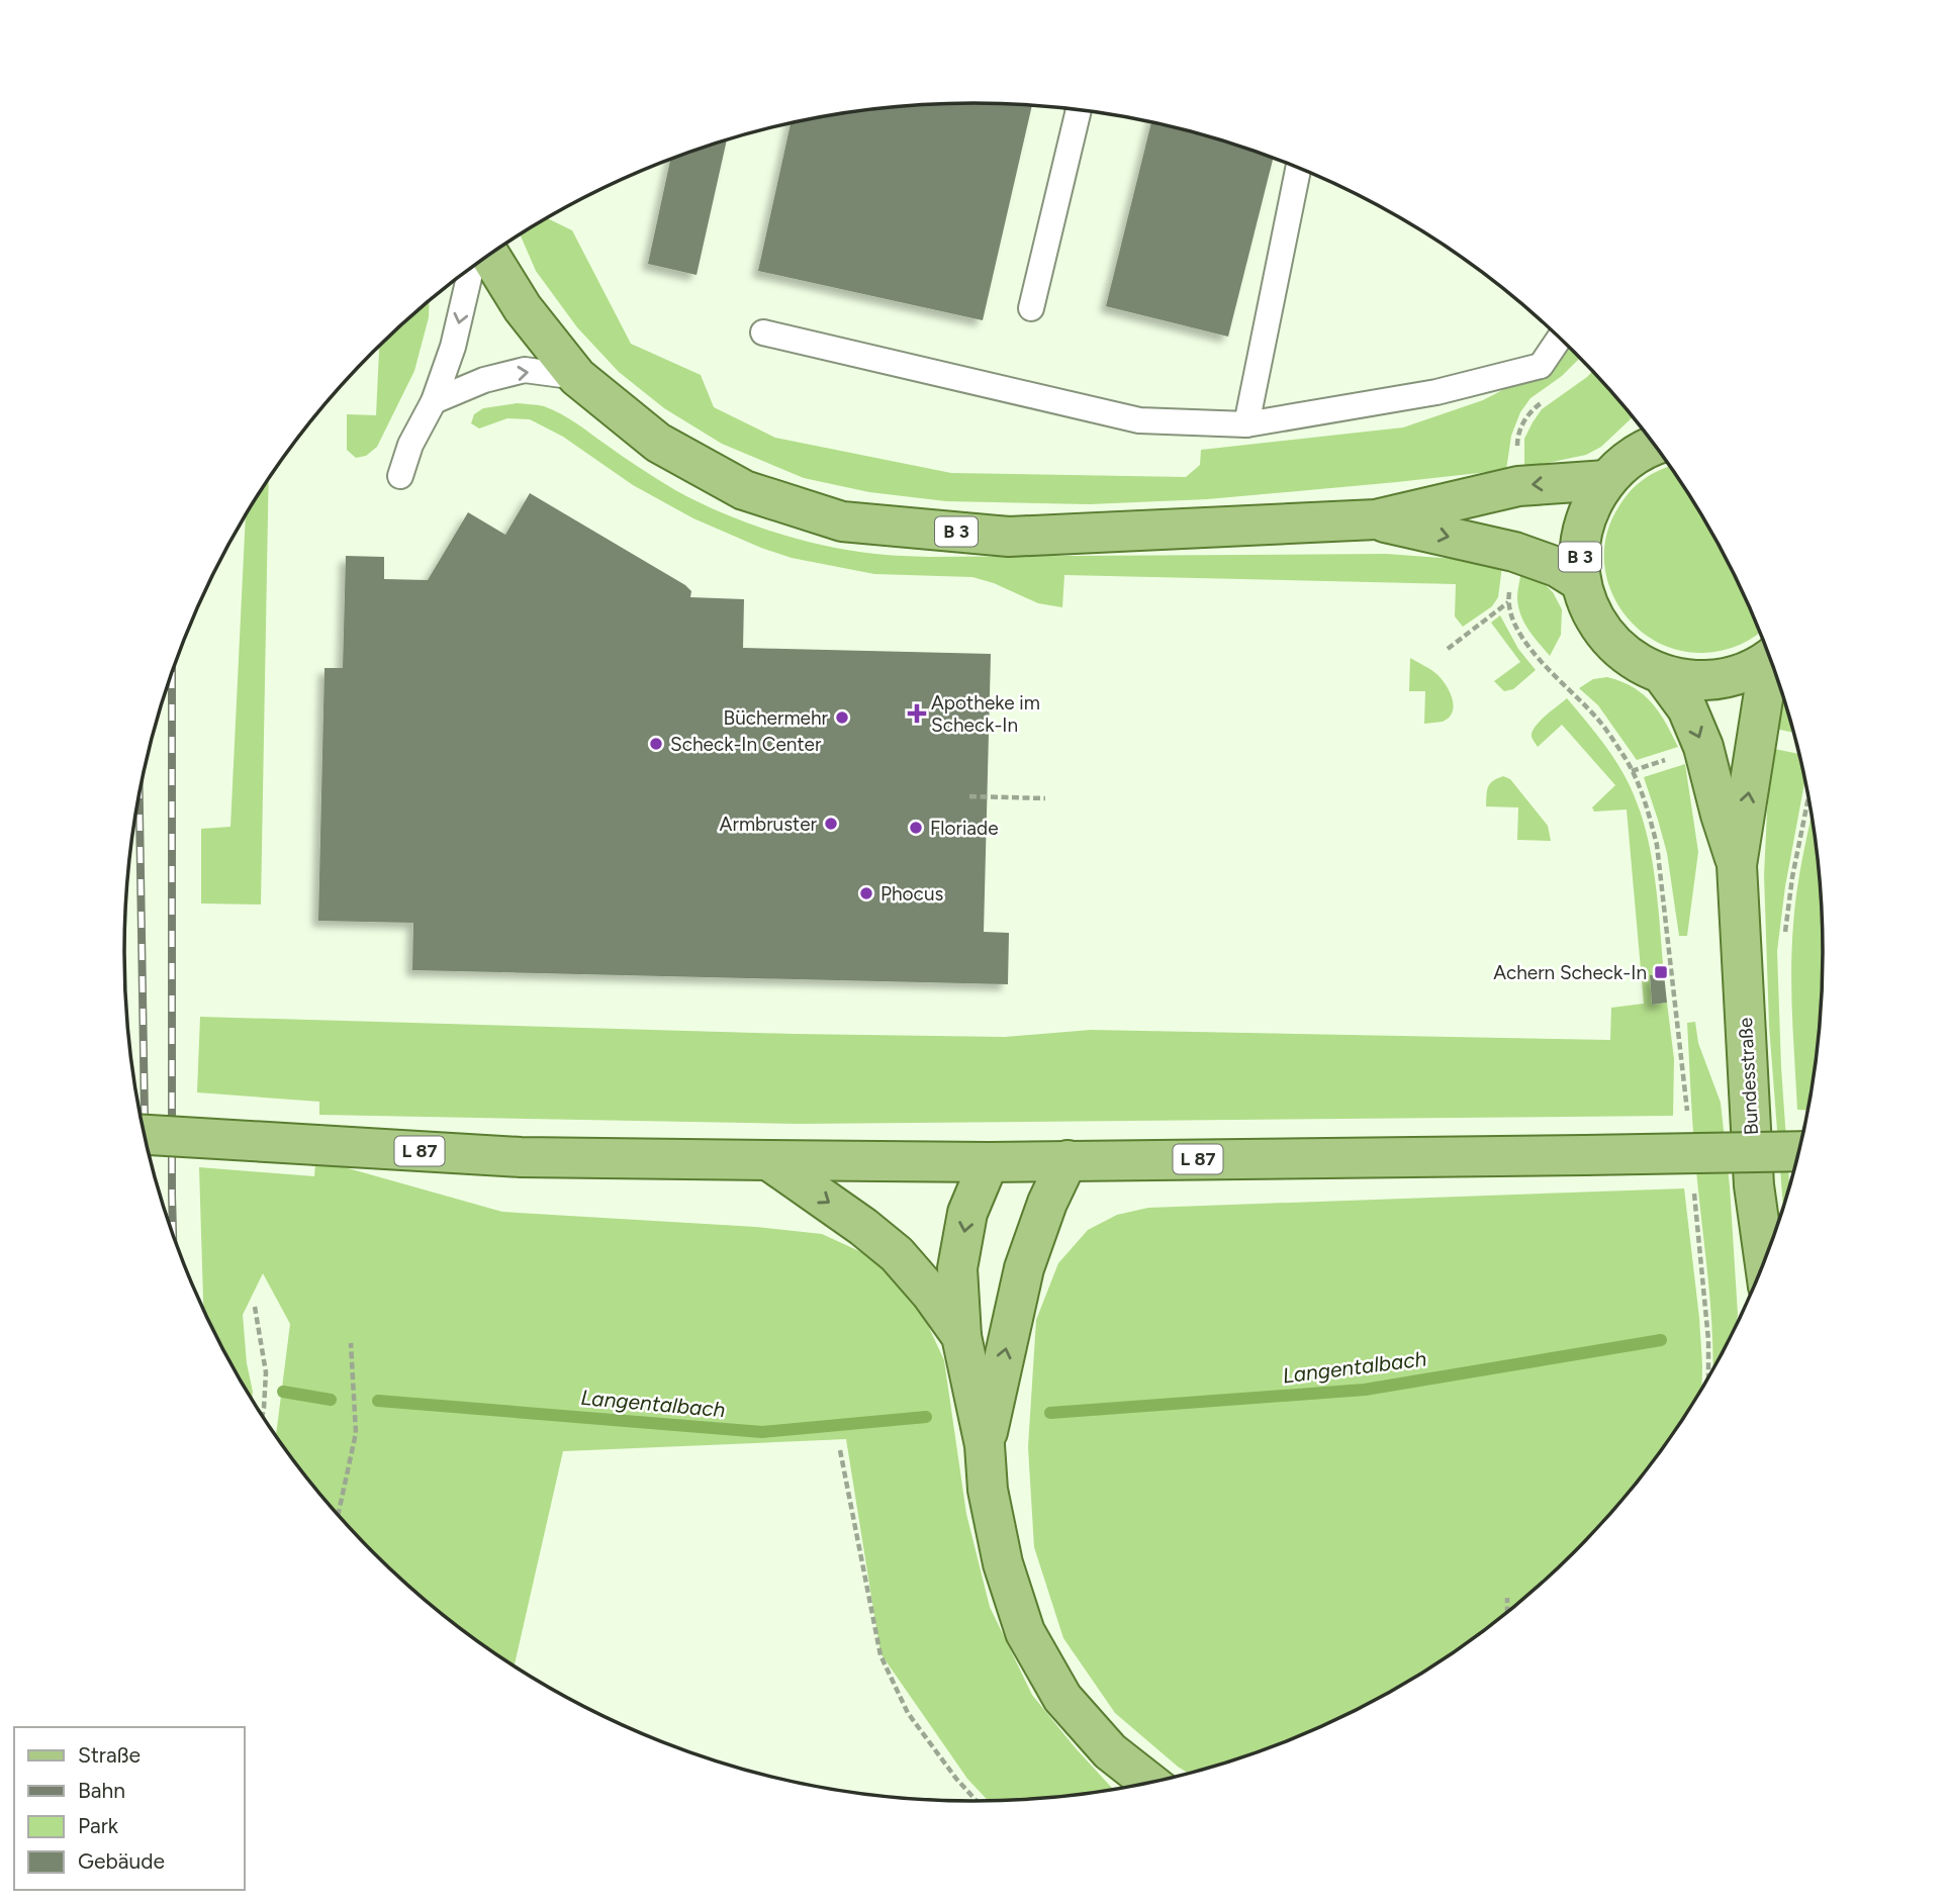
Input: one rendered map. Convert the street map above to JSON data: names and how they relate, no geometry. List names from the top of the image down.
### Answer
{
  "streets": {
    "main road": ["B 3", "Bundesstraße", "L 87"]
  },
  "crossings": [
    ["B 3", "Bundesstraße"]
  ],
  "water": ["Langentalbach"],
  "places": {
    "health": ["Apotheke im Scheck-In"],
    "other": [
      "Büchermehr",
      "Scheck-In Center",
      "Armbruster",
      "Floriade",
      "Phocus"
    ],
    "transit": ["Achern Scheck-In"]
  },
  "legend": [
    "Straße",
    "Bahn",
    "Park",
    "Gebäude"
  ]
}
